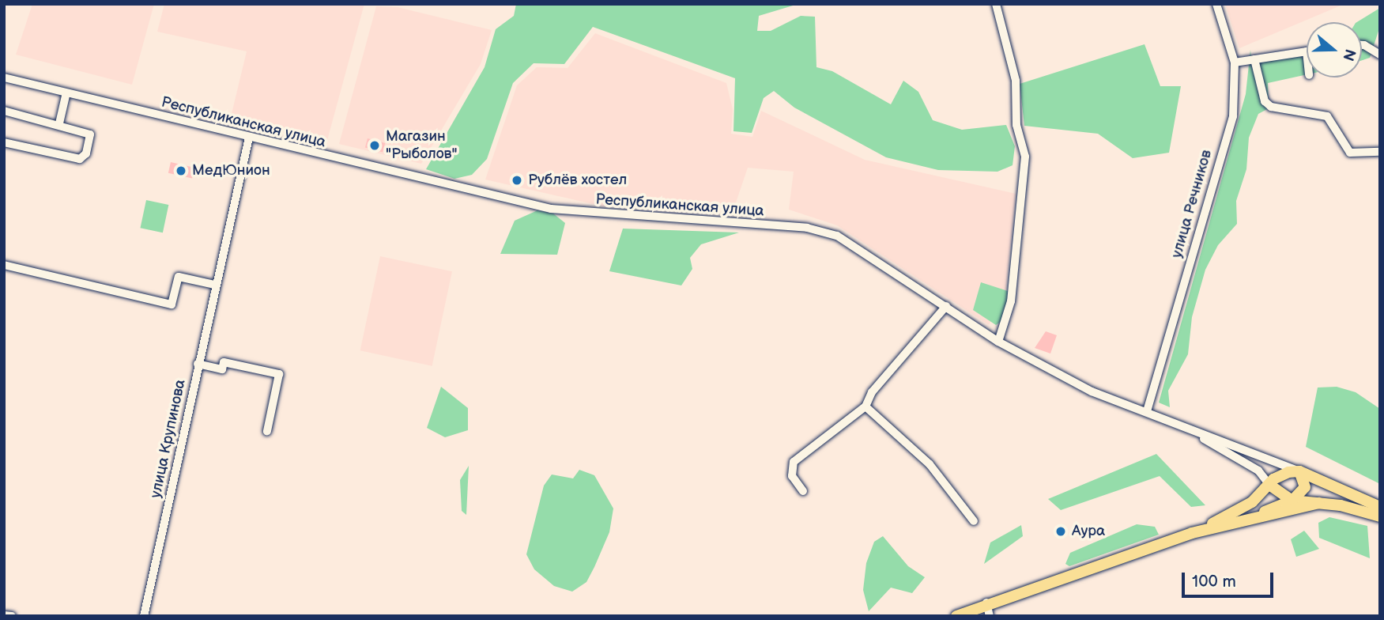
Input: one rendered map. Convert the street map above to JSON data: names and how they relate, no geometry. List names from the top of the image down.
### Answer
{
  "streets": {
    "street": ["Республиканская улица", "улица Речников", "улица Крупинова"]
  },
  "crossings": [
    ["Республиканская улица", "улица Речников"],
    ["Республиканская улица", "улица Крупинова"]
  ],
  "places": [
    "Магазин \"Рыболов\"",
    "МедЮнион",
    "Рублёв хостел",
    "Аура"
  ],
  "scale_bar": "100 m",
  "north": "right"
}
